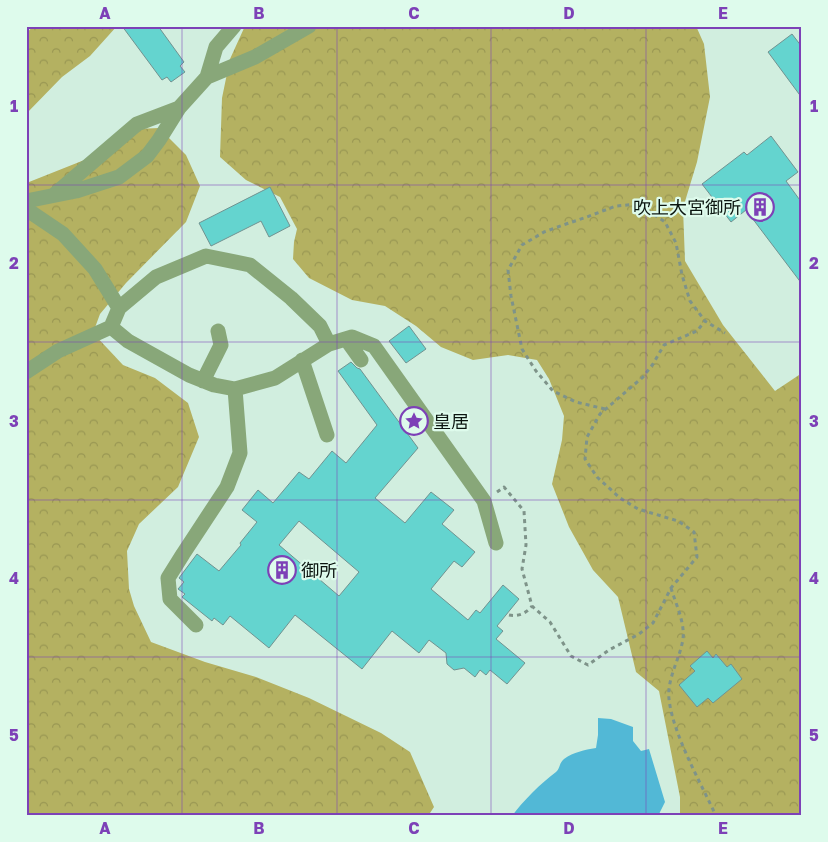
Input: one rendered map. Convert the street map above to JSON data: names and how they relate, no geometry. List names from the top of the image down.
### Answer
{
  "places": {
    "building": ["吹上大宮御所", "御所"],
    "place": ["皇居"]
  },
  "grid": {
    "columns": [
      "A",
      "B",
      "C",
      "D",
      "E"
    ],
    "rows": [
      "1",
      "2",
      "3",
      "4",
      "5"
    ]
  }
}
